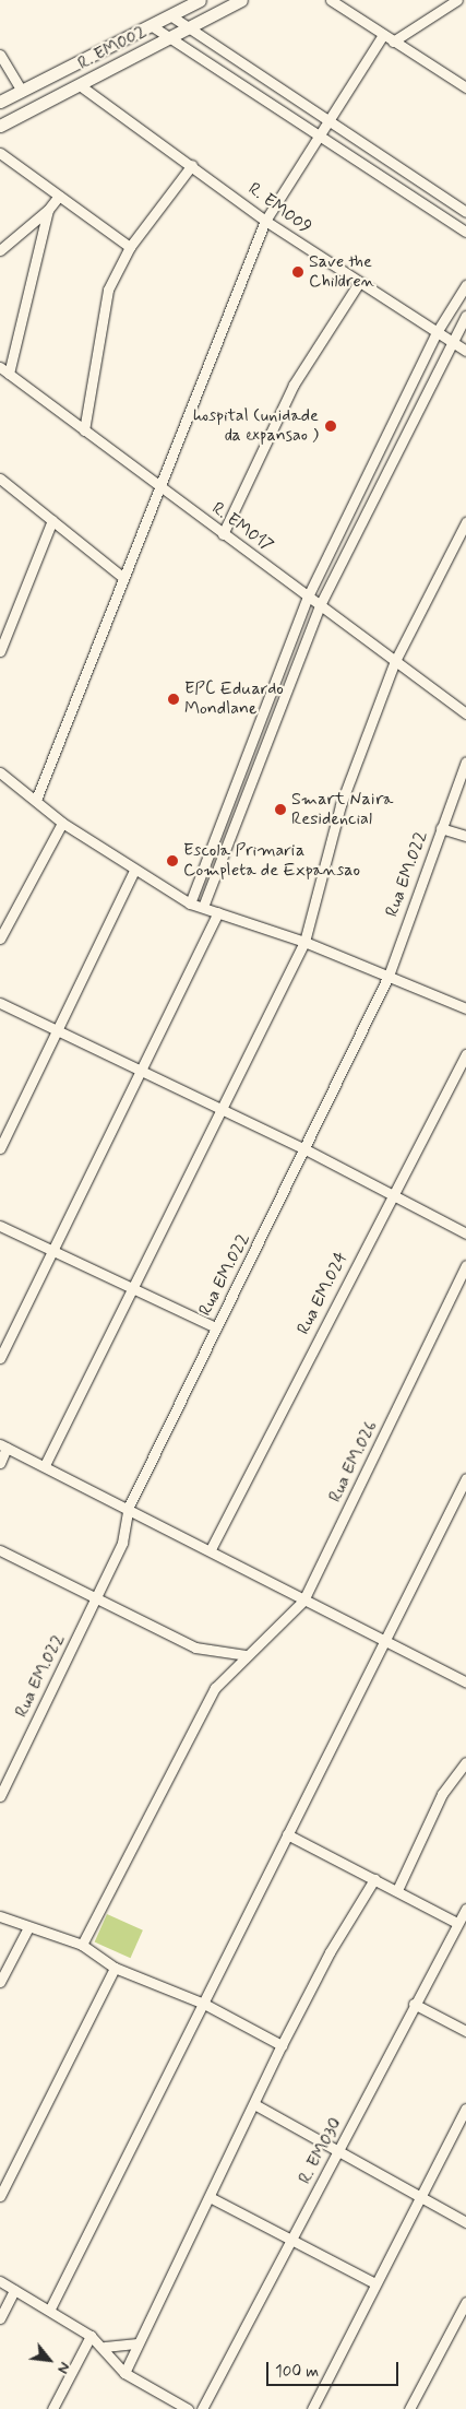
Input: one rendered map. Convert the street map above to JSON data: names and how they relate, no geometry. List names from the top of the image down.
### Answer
{
  "streets": {
    "street": [
      "R. EM002",
      "R. EM009",
      "R. EM017",
      "Rua EM.022",
      "Rua EM.024",
      "Rua EM.026",
      "R. EM030"
    ]
  },
  "crossings": [
    ["R. EM002", "R. EM009"]
  ],
  "places": [
    "Save the Children",
    "hospital (unidade da expansao )",
    "EPC Eduardo Mondlane",
    "Smart Naira Residencial",
    "Escola Primaria Completa de Expansao"
  ],
  "scale_bar": "100 m",
  "north": "bottom right"
}
